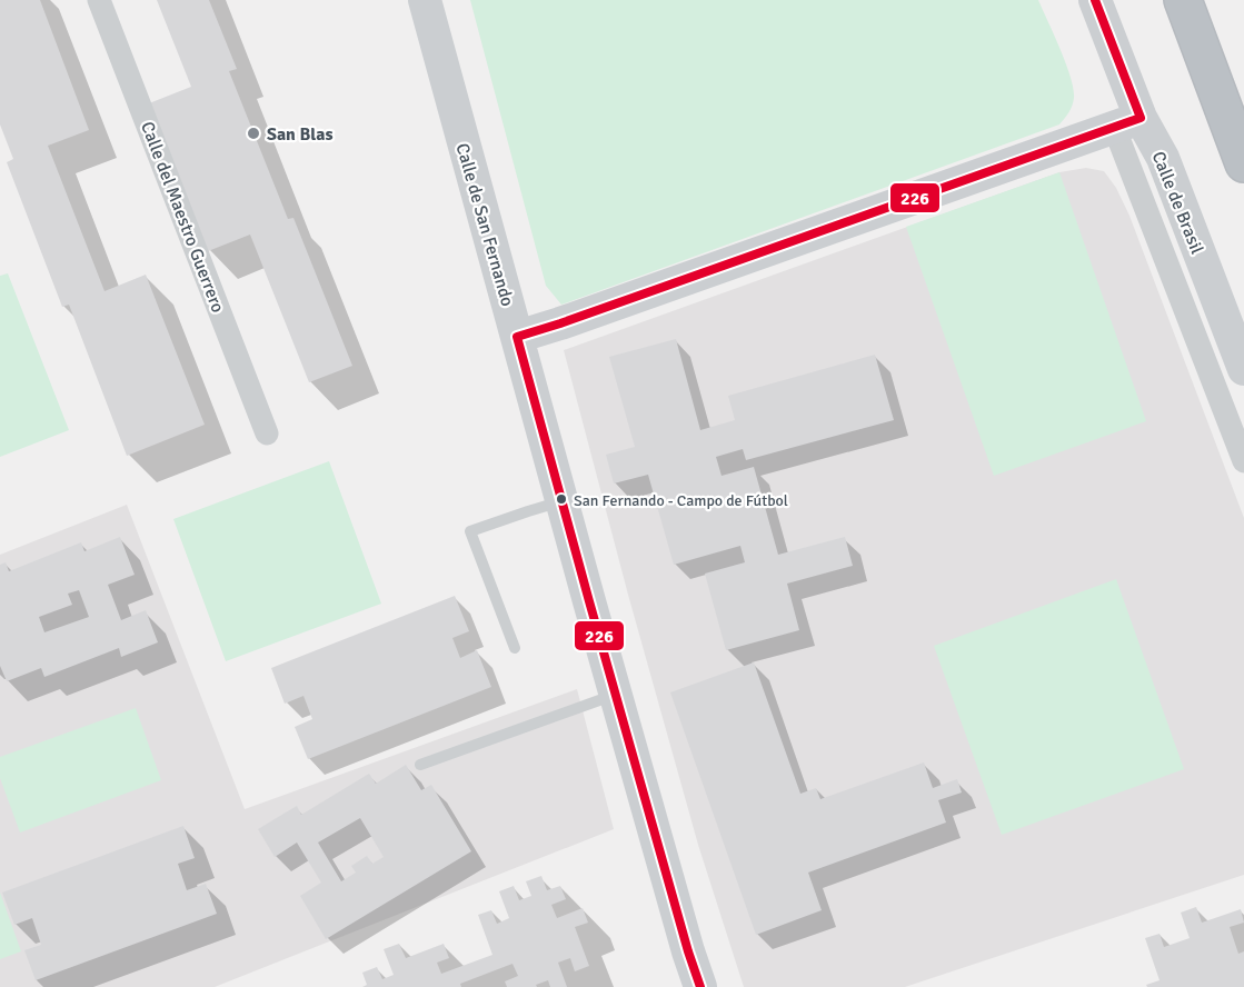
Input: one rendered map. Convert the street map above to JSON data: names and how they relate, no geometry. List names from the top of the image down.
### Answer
{
  "streets": {
    "street": ["Calle de Brasil", "Calle del Maestro Guerrero", "Calle de San Fernando"]
  },
  "places": ["San Blas", "San Fernando - Campo de Fútbol"],
  "lines": ["transit line 226"]
}
